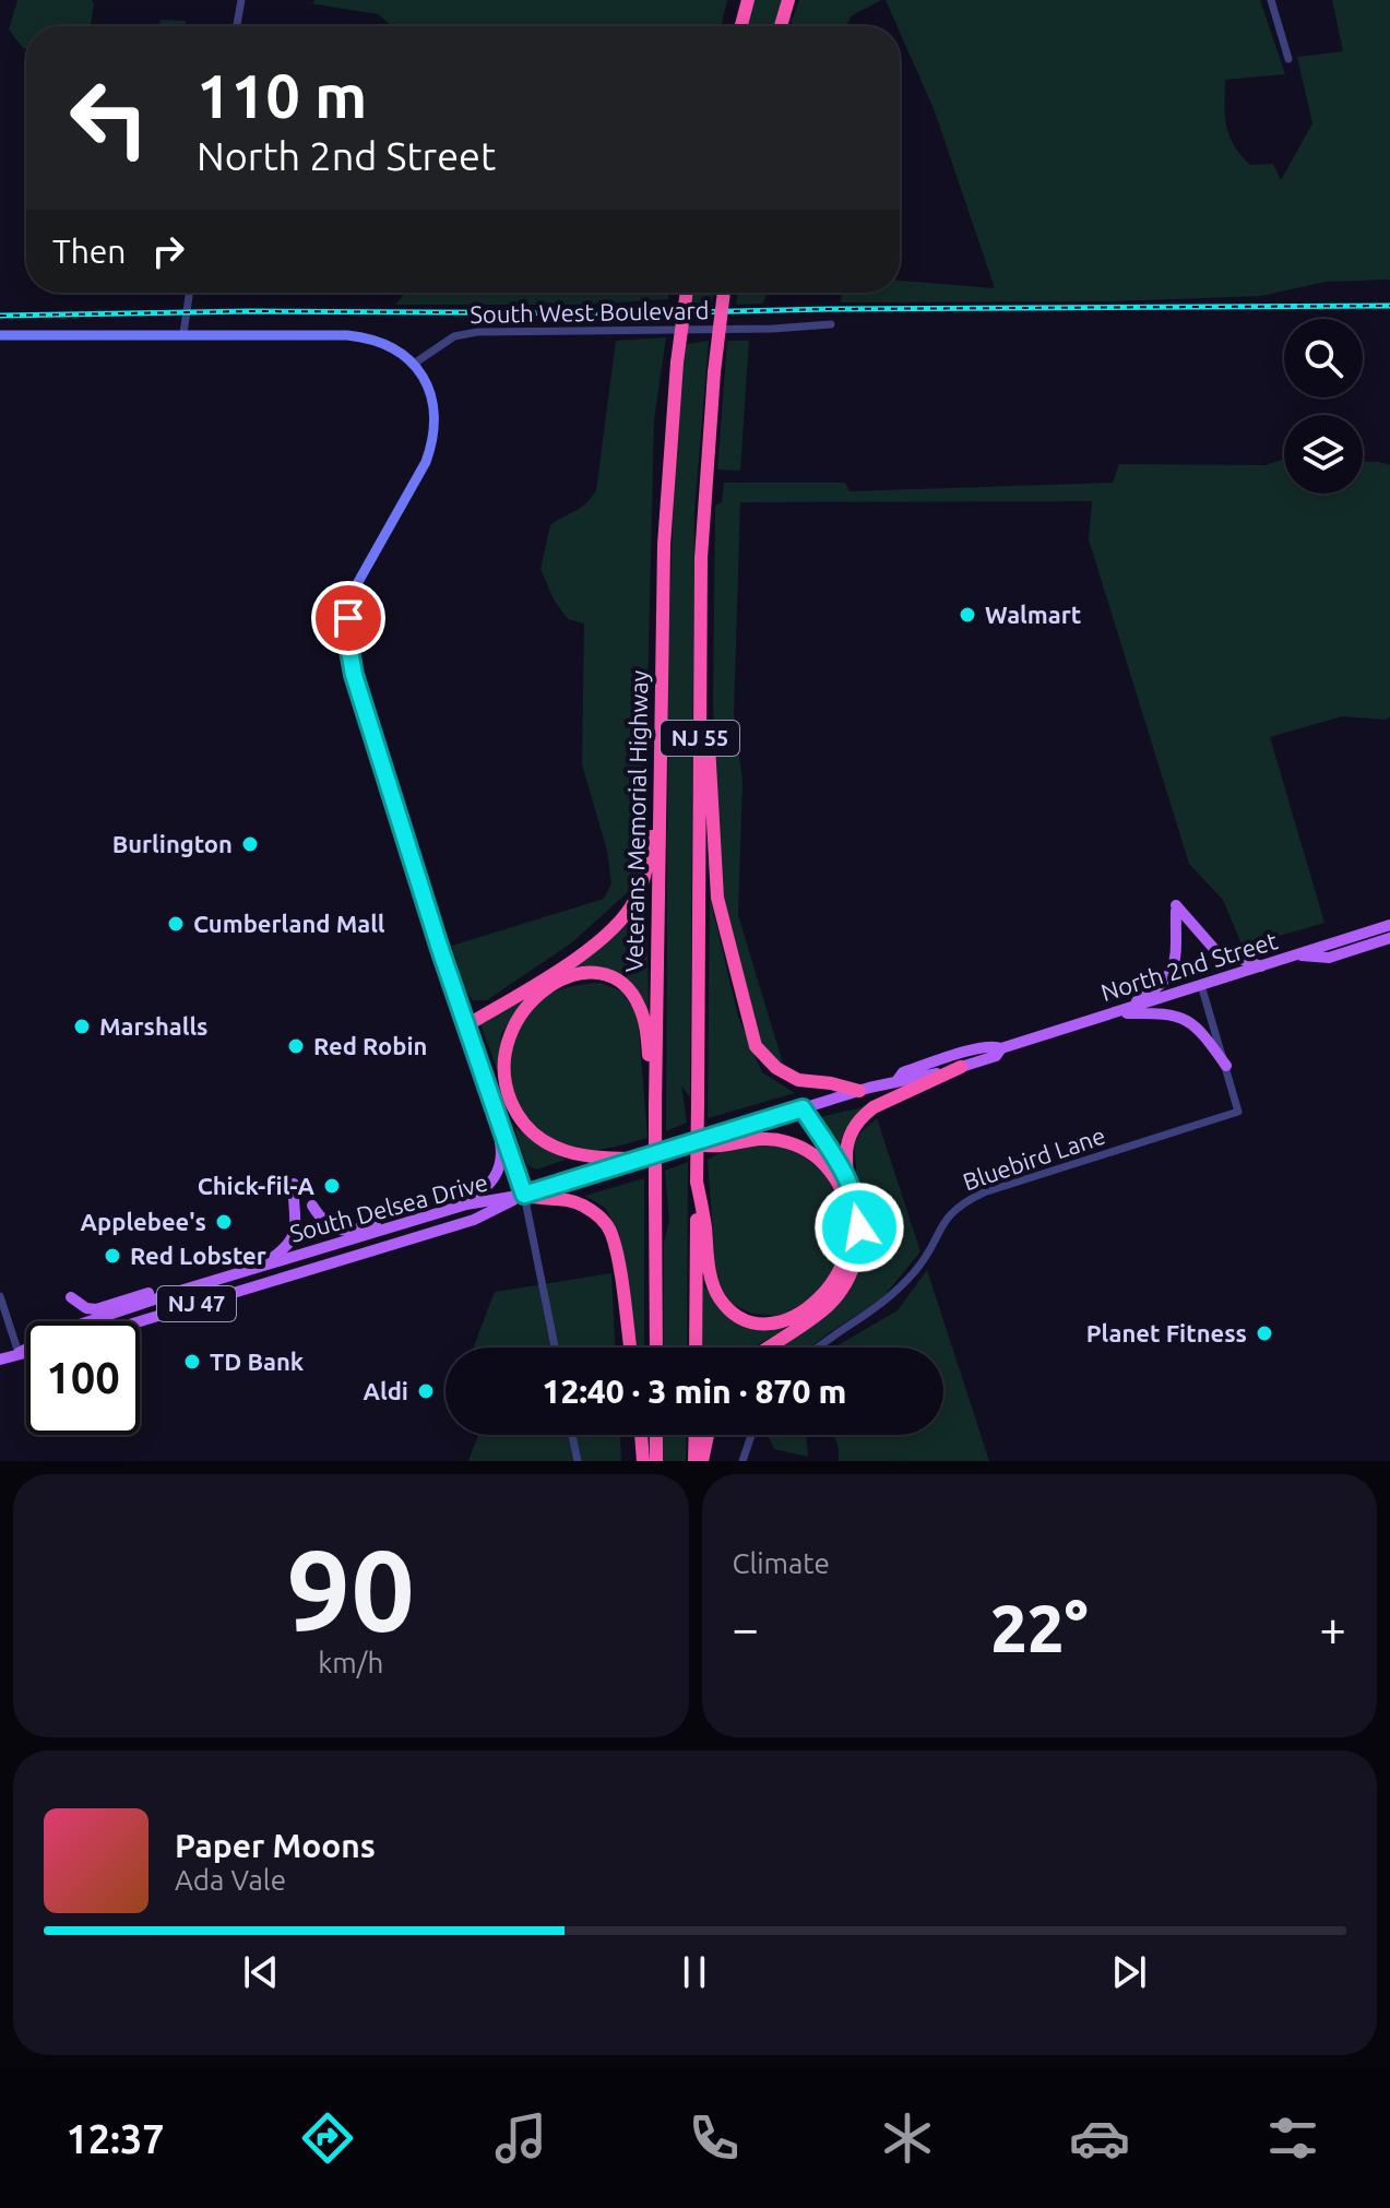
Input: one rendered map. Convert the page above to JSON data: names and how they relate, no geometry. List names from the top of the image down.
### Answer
{
  "streets": {
    "highway": ["NJ 55", "Veterans Memorial Highway"],
    "main road": ["North 2nd Street", "South Delsea Drive", "NJ 47"],
    "street": ["South West Boulevard", "Bluebird Lane"]
  },
  "crossings": [
    ["North 2nd Street", "South Delsea Drive"]
  ],
  "places": [
    "Walmart",
    "Burlington",
    "Cumberland Mall",
    "Marshalls",
    "Red Robin",
    "Chick-fil-A",
    "Applebee's",
    "Red Lobster",
    "Planet Fitness",
    "TD Bank",
    "Aldi"
  ],
  "page": {
    "turn": ["110 m", "North 2nd Street"],
    "then": "Then",
    "limit": "100",
    "trip": "12:40 · 3 min · 870 m",
    "tile": [
      ["90", "km/h"],
      "Climate"
    ],
    "heat": ["−", "22°", "+"],
    "song": ["Paper Moons", "Ada Vale"],
    "tabs": "12:37"
  }
}
